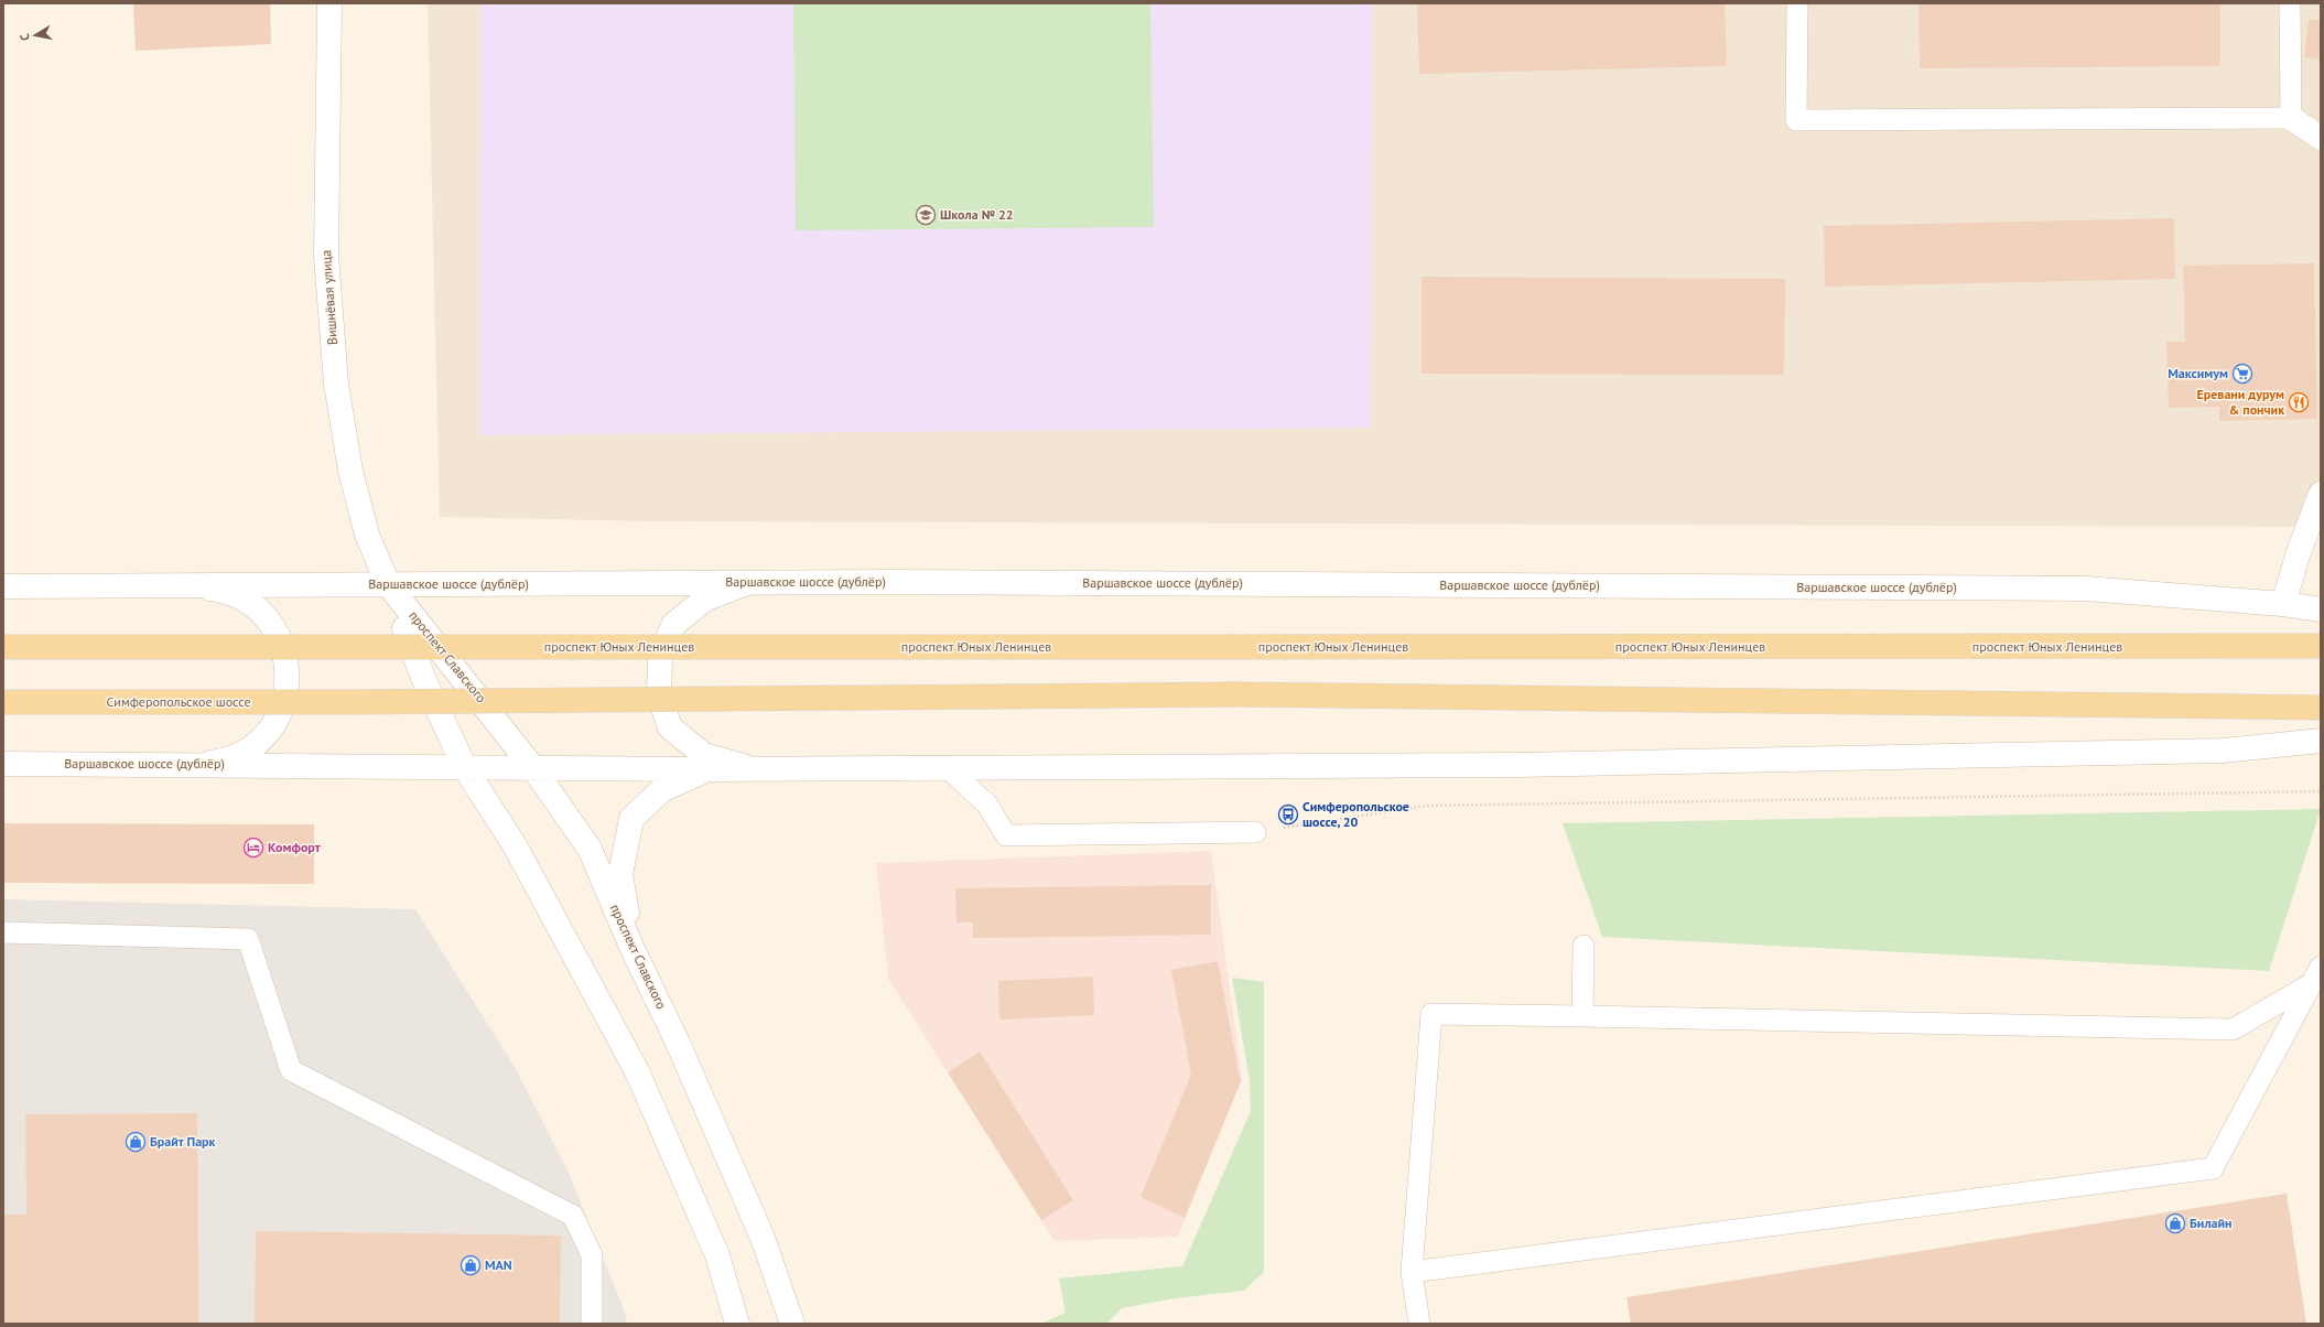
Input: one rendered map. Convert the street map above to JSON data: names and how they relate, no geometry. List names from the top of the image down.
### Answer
{
  "streets": {
    "main road": [
      "Вишнёвая улица",
      "Варшавское шоссе (дублёр)",
      "проспект Юных Ленинцев",
      "проспект Славского",
      "Симферопольское шоссе"
    ]
  },
  "crossings": [
    ["Вишнёвая улица", "Варшавское шоссе (дублёр)"],
    ["Вишнёвая улица", "проспект Славского"],
    ["Варшавское шоссе (дублёр)", "проспект Славского"]
  ],
  "places": {
    "school or university": ["Школа № 22"],
    "supermarket": ["Максимум"],
    "restaurant": ["Еревани дурум & пончик"],
    "bus stop": ["Симферопольское шоссе, 20"],
    "hotel": ["Комфорт"],
    "shop": ["Брайт Парк", "Билайн", "MAN"]
  },
  "north": "left"
}
